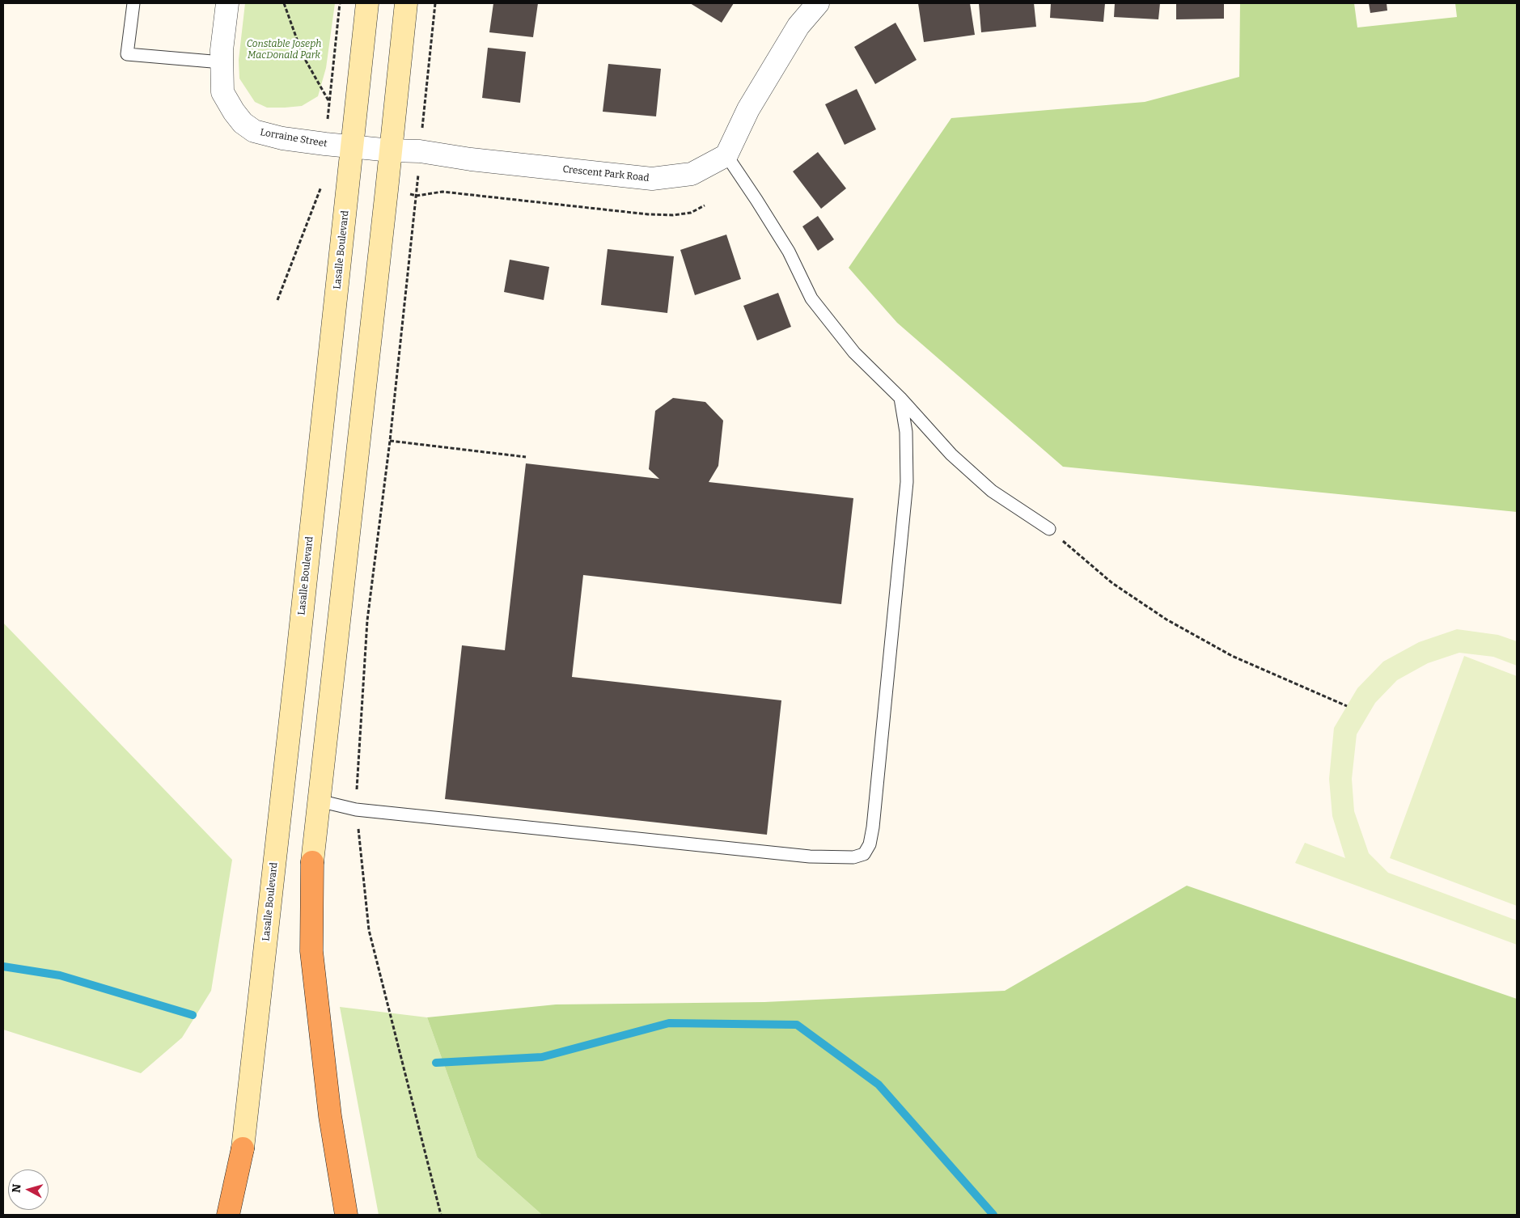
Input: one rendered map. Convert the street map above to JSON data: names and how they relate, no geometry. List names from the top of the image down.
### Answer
{
  "streets": {
    "main road": ["Lasalle Boulevard"],
    "street": ["Lorraine Street", "Crescent Park Road"]
  },
  "crossings": [
    ["Lorraine Street", "Crescent Park Road"],
    ["Lorraine Street", "Lasalle Boulevard"],
    ["Crescent Park Road", "Lasalle Boulevard"]
  ],
  "parks": ["Constable Joseph MacDonald Park"],
  "north": "left"
}
